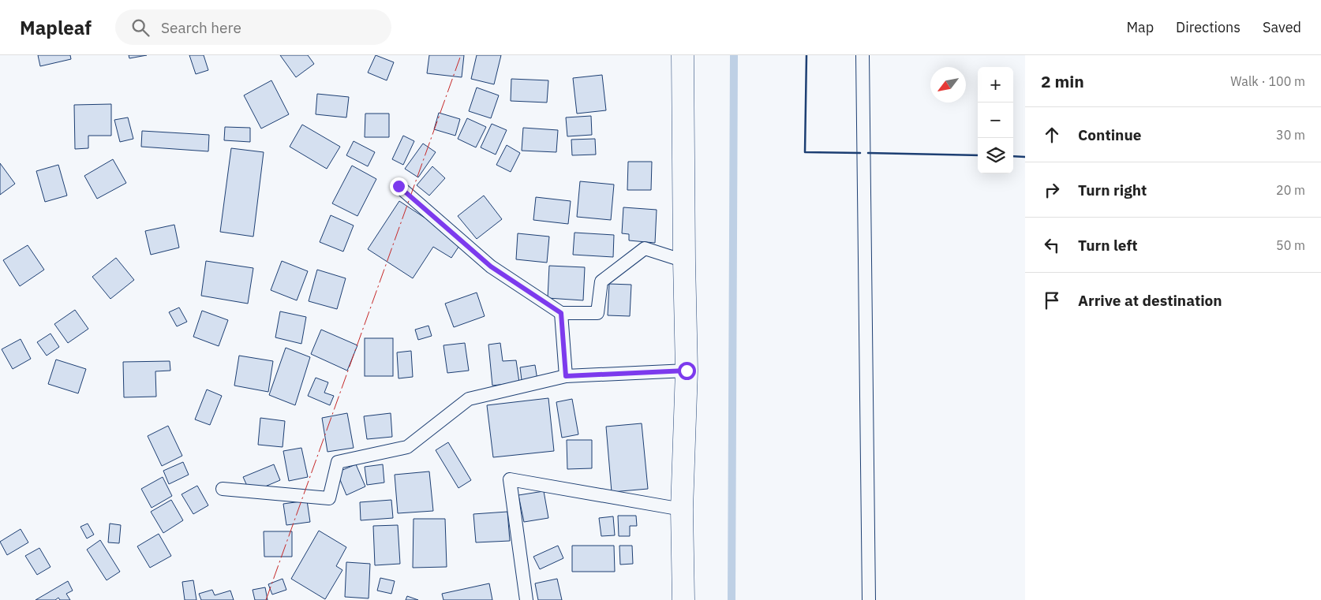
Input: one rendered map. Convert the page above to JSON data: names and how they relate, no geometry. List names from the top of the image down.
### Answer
{
  "north": "bottom left",
  "page": {
    "header": "Mapleaf",
    "search": "Search here",
    "nav": ["Map", "Directions", "Saved"],
    "heading": ["2 min", "Walk · 100 m"],
    "map_buttons": ["+", "−"],
    "list": [
      ["Continue", "30 m"],
      ["Turn right", "20 m"],
      ["Turn left", "50 m"],
      "Arrive at destination"
    ]
  }
}
